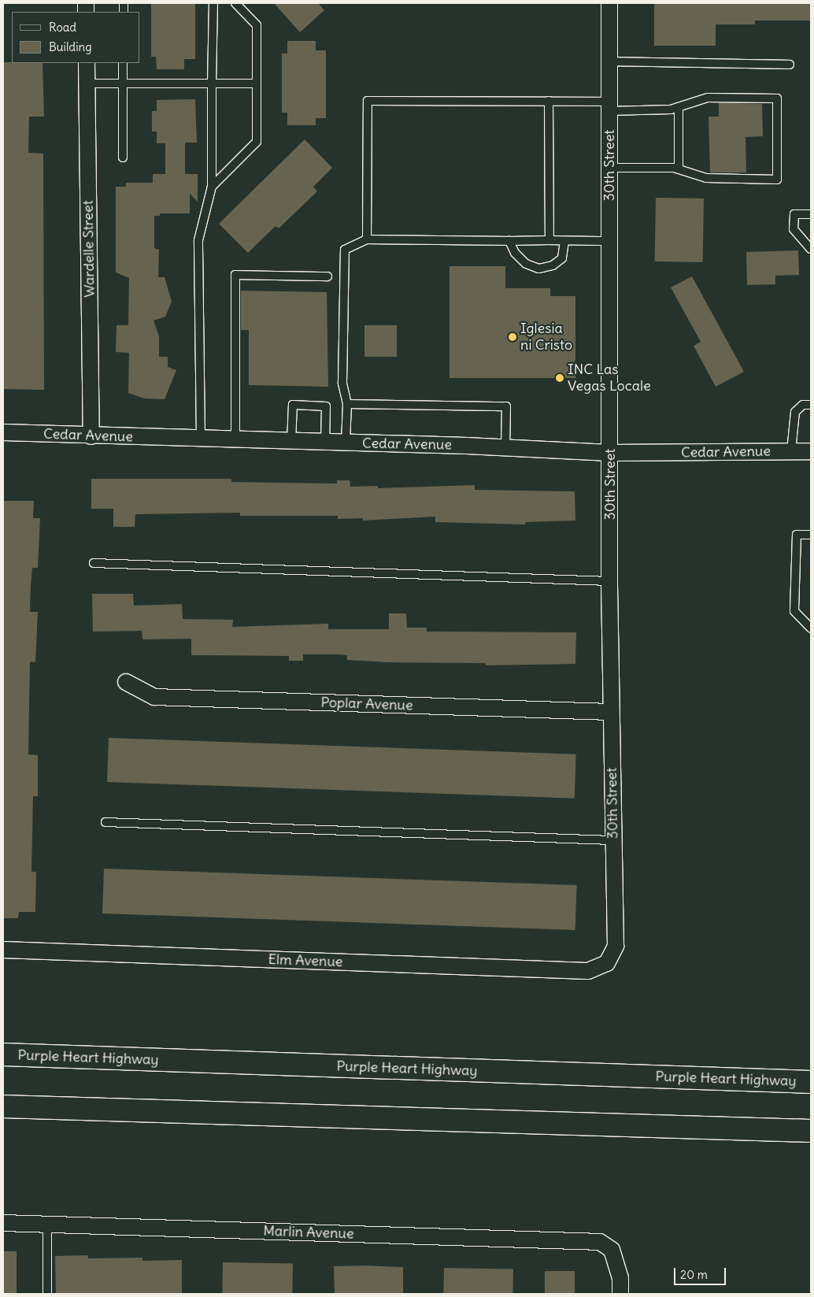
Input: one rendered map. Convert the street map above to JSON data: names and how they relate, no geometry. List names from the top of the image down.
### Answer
{
  "streets": {
    "highway": ["Purple Heart Highway"],
    "street": [
      "30th Street",
      "Wardelle Street",
      "Cedar Avenue",
      "Poplar Avenue",
      "Elm Avenue",
      "Marlin Avenue"
    ]
  },
  "crossings": [
    ["30th Street", "Cedar Avenue"],
    ["30th Street", "Poplar Avenue"],
    ["30th Street", "Elm Avenue"],
    ["Wardelle Street", "Cedar Avenue"]
  ],
  "places": ["Iglesia ni Cristo", "INC Las Vegas Locale"],
  "legend": ["Road", "Building"],
  "scale_bar": "20 m"
}
